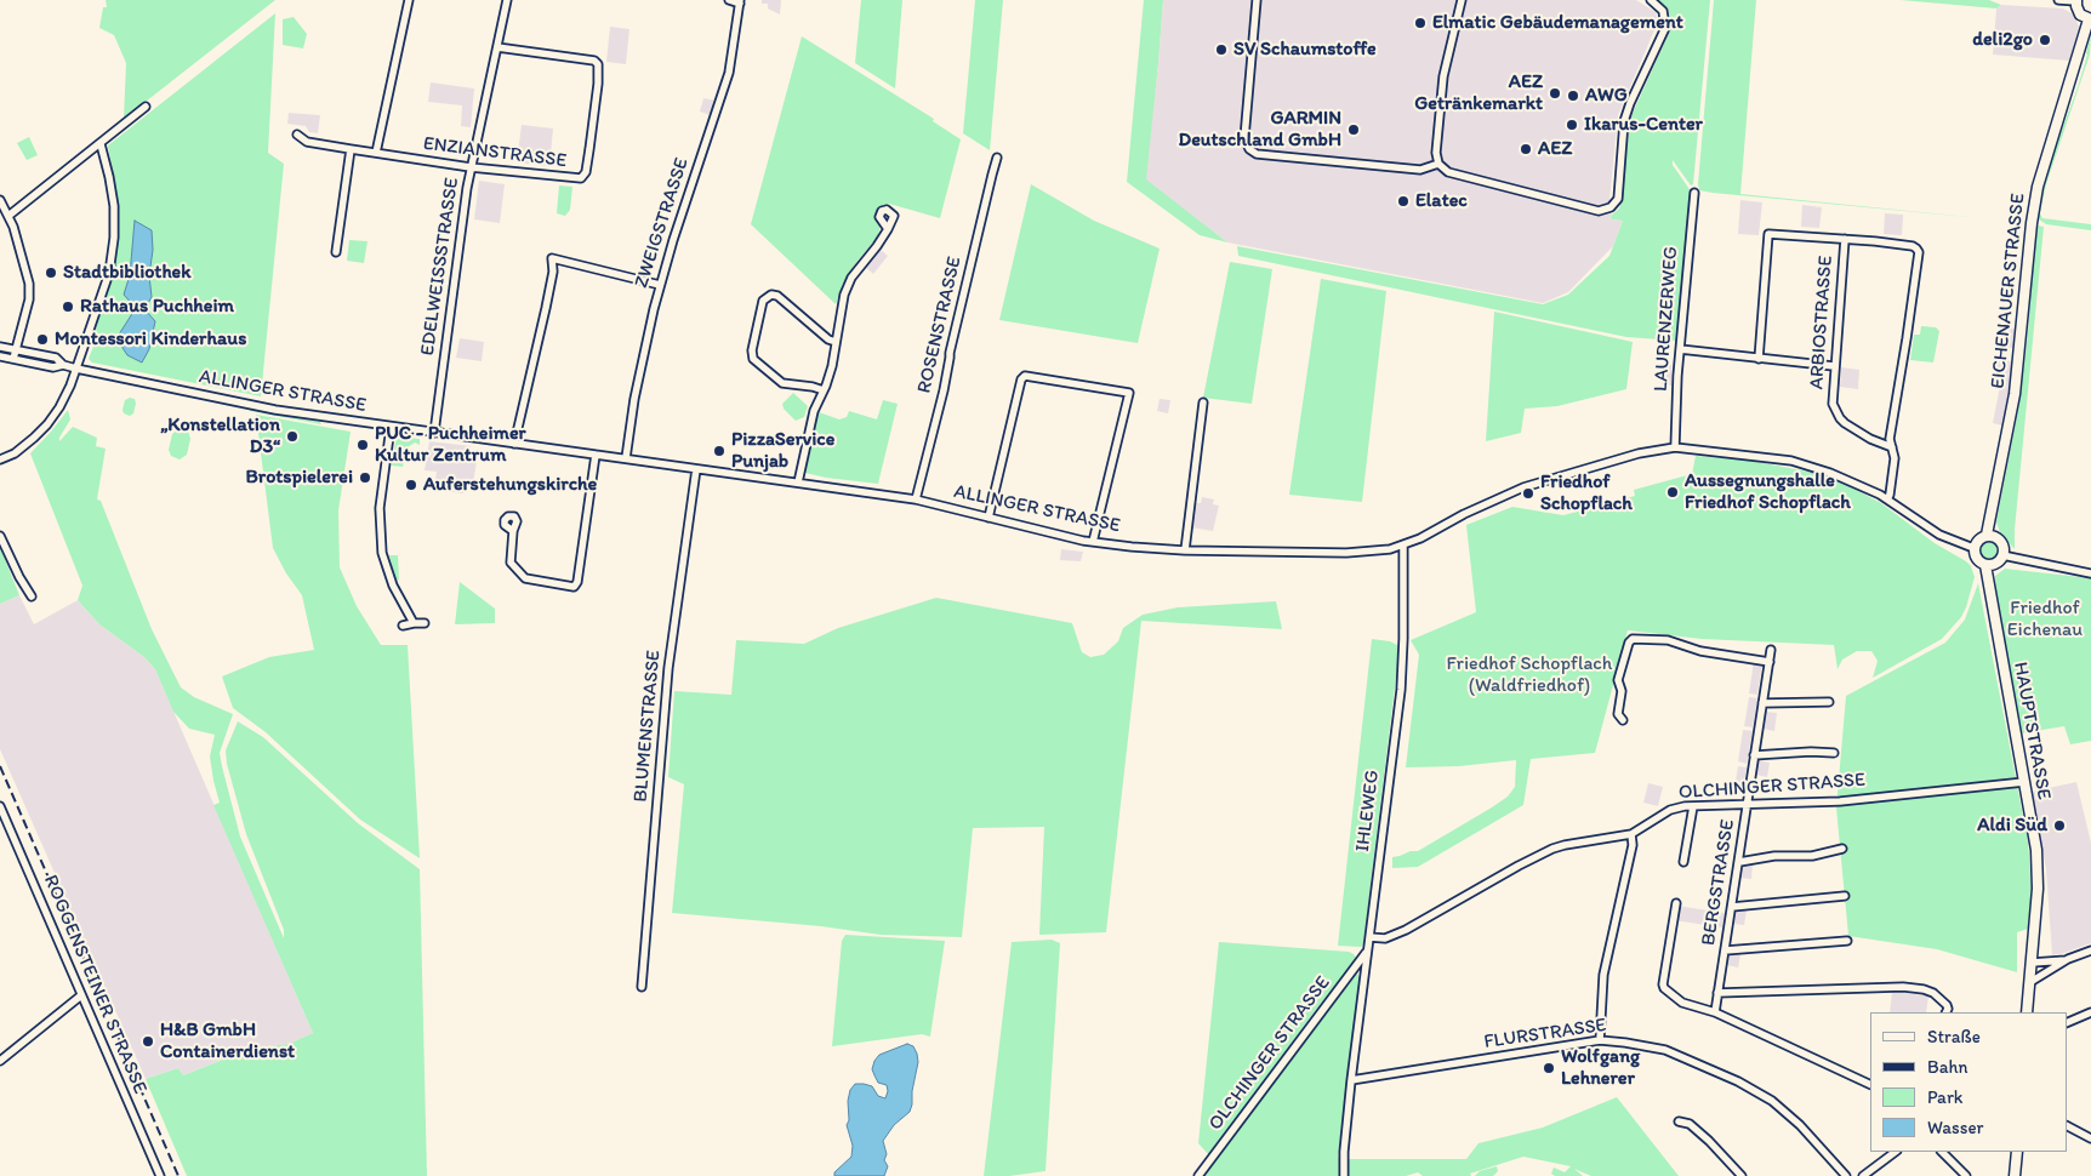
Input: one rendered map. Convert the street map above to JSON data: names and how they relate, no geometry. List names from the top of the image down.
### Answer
{
  "streets": {
    "main road": ["EICHENAUER STRASSE", "HAUPTSTRASSE"],
    "street": [
      "ENZIANSTRASSE",
      "ZWEIGSTRASSE",
      "EDELWEISSSTRASSE",
      "LAURENZERWEG",
      "ARBIOSTRASSE",
      "ROSENSTRASSE",
      "ALLINGER STRASSE",
      "BLUMENSTRASSE",
      "OLCHINGER STRASSE",
      "IHLEWEG",
      "BERGSTRASSE",
      "ROGGENSTEINER STRASSE",
      "FLURSTRASSE"
    ]
  },
  "crossings": [
    ["ENZIANSTRASSE", "EDELWEISSSTRASSE"],
    ["ZWEIGSTRASSE", "ALLINGER STRASSE"],
    ["EDELWEISSSTRASSE", "ALLINGER STRASSE"],
    ["EICHENAUER STRASSE", "ALLINGER STRASSE"],
    ["EICHENAUER STRASSE", "HAUPTSTRASSE"],
    ["LAURENZERWEG", "ALLINGER STRASSE"],
    ["ROSENSTRASSE", "ALLINGER STRASSE"],
    ["ALLINGER STRASSE", "BLUMENSTRASSE"],
    ["ALLINGER STRASSE", "HAUPTSTRASSE"],
    ["ALLINGER STRASSE", "IHLEWEG"],
    ["HAUPTSTRASSE", "OLCHINGER STRASSE"],
    ["OLCHINGER STRASSE", "IHLEWEG"],
    ["OLCHINGER STRASSE", "BERGSTRASSE"],
    ["IHLEWEG", "FLURSTRASSE"]
  ],
  "parks": ["Friedhof Eichenau", "Friedhof Schopflach (Waldfriedhof)"],
  "places": [
    "Elmatic Gebäudemanagement",
    "deli2go",
    "SV Schaumstoffe",
    "AEZ Getränkemarkt",
    "AWG",
    "Ikarus-Center",
    "GARMIN Deutschland GmbH",
    "AEZ",
    "Elatec",
    "Stadtbibliothek",
    "Rathaus Puchheim",
    "Montessori Kinderhaus",
    "„Konstellation D3“",
    "PUC - Puchheimer Kultur Zentrum",
    "PizzaService Punjab",
    "Brotspielerei",
    "Auferstehungskirche",
    "Aussegnungshalle Friedhof Schopflach",
    "Friedhof Schopflach",
    "Aldi Süd",
    "H&B GmbH Containerdienst",
    "Wolfgang Lehnerer"
  ],
  "legend": [
    "Straße",
    "Bahn",
    "Park",
    "Wasser"
  ]
}
